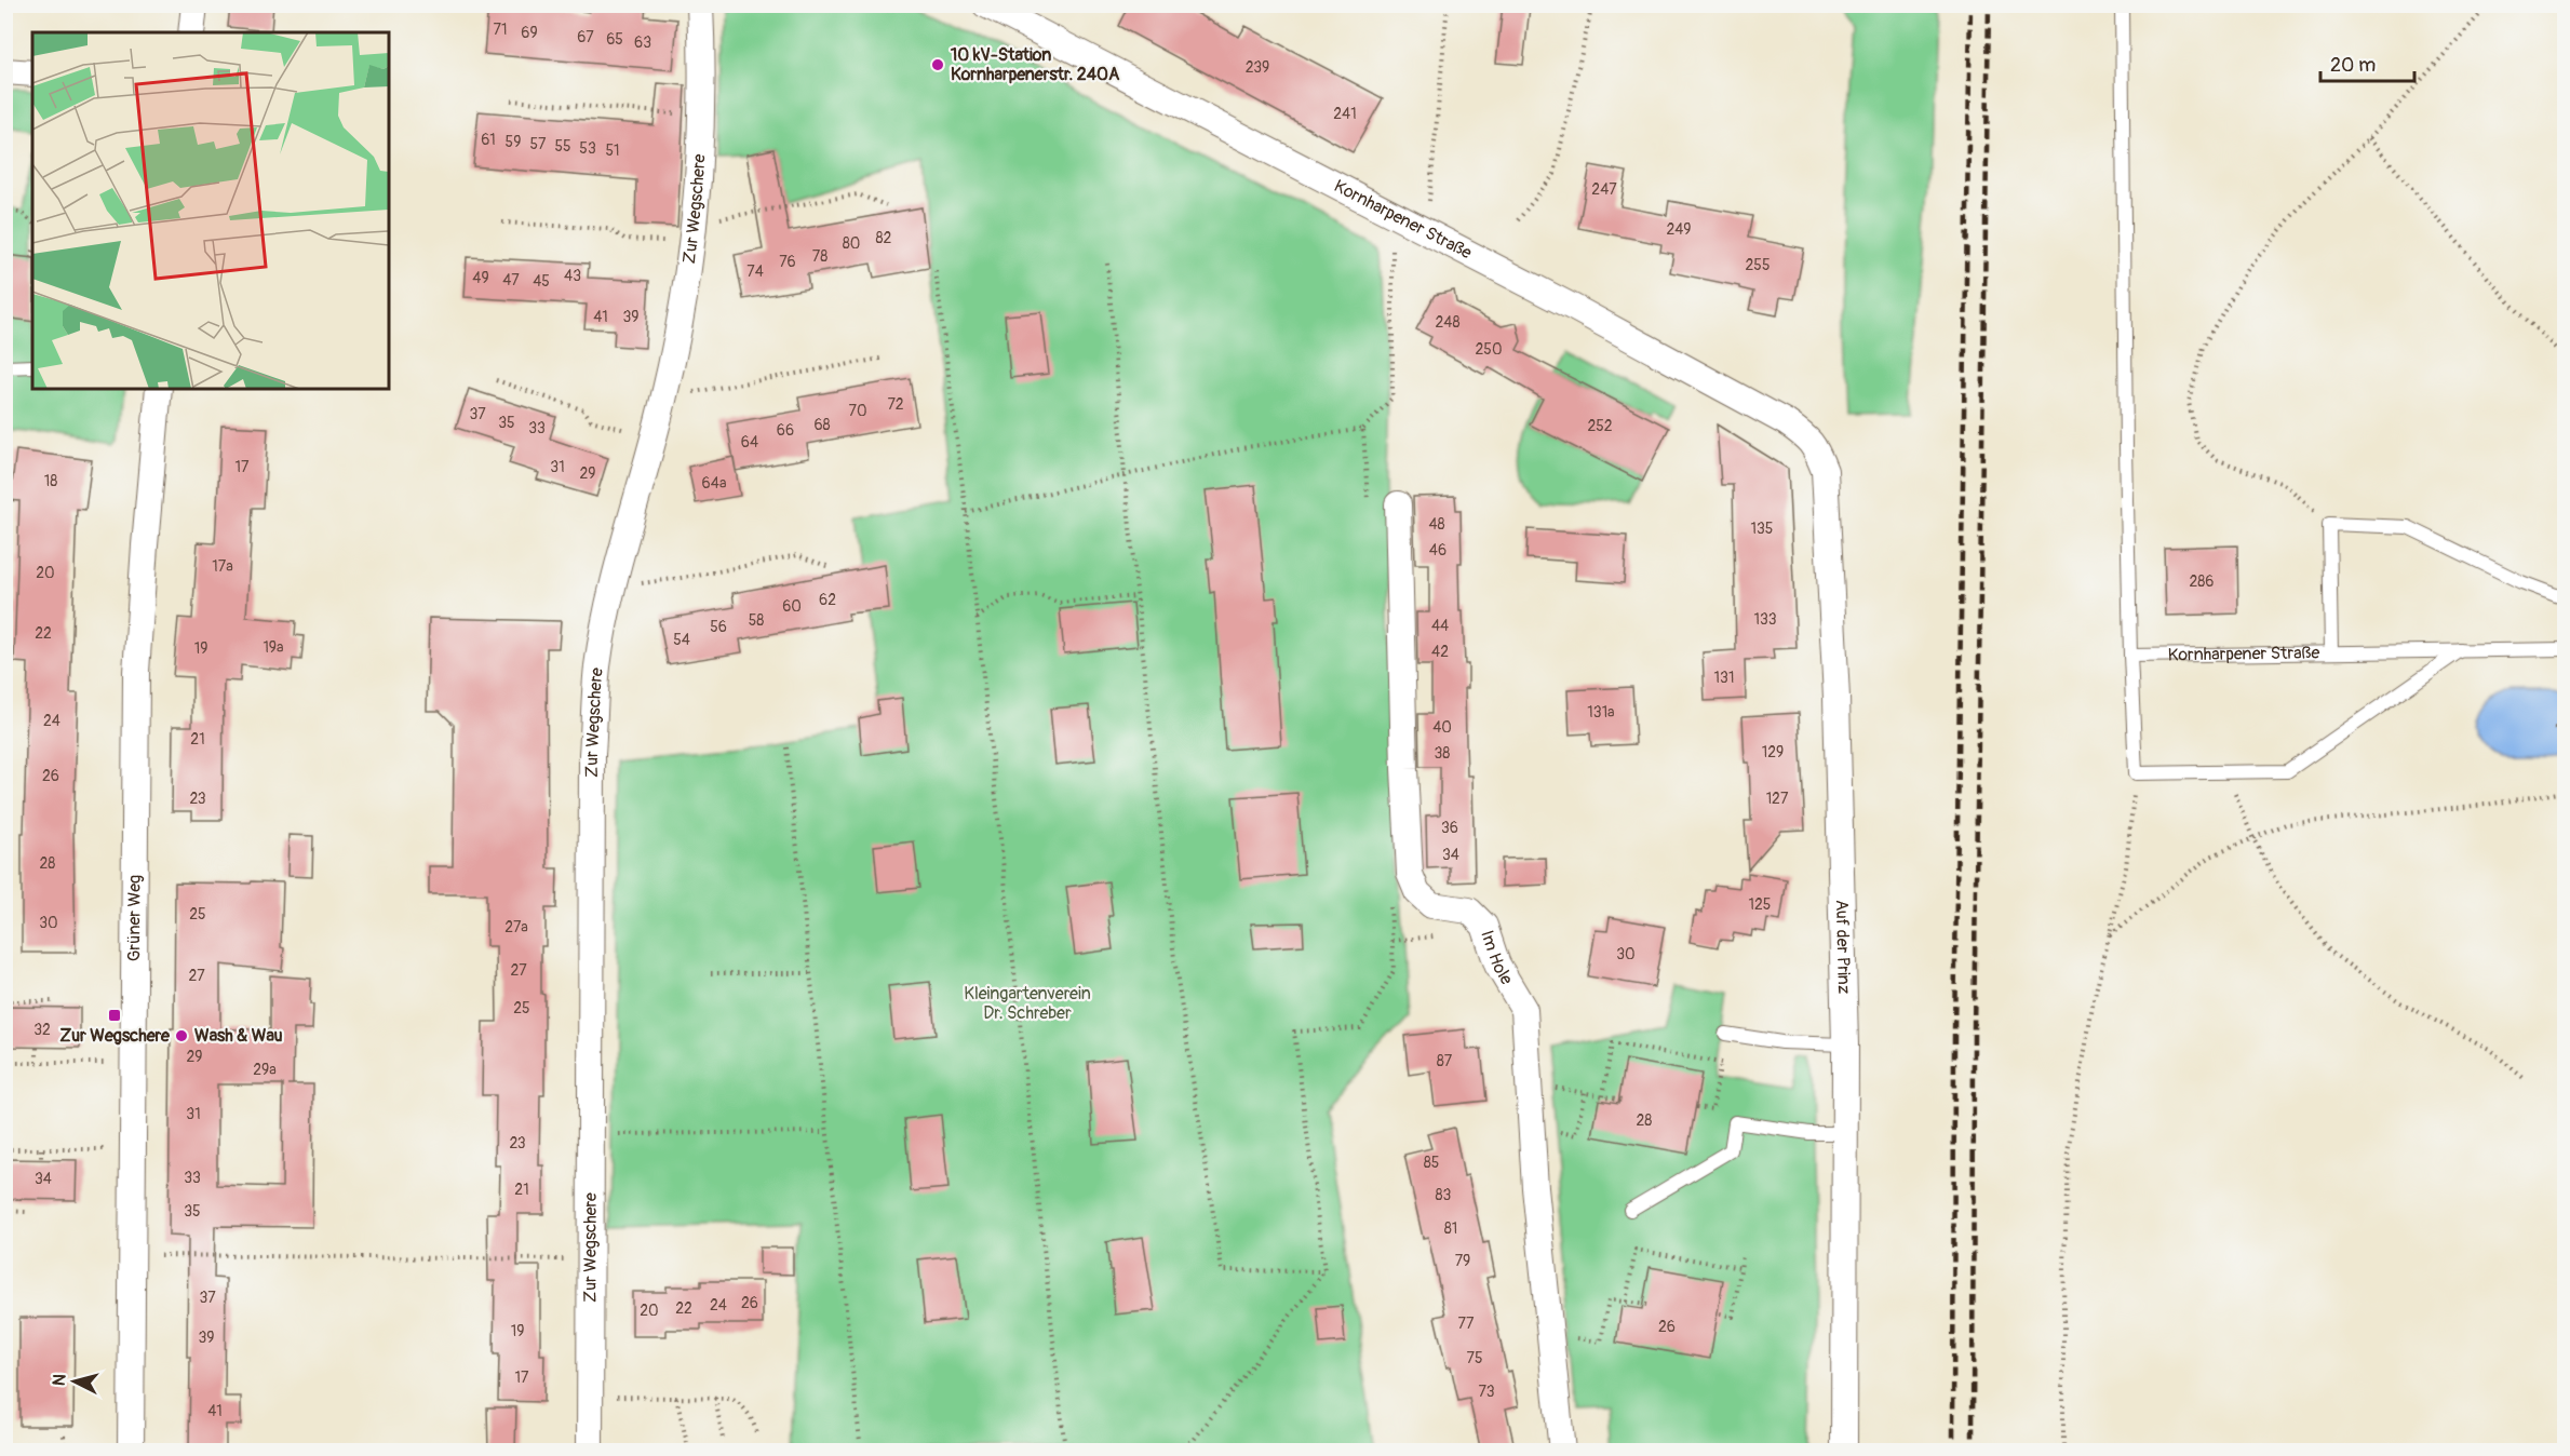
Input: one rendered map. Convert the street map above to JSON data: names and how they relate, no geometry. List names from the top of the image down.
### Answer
{
  "streets": {
    "street": [
      "Zur Wegschere",
      "Kornharpener Straße",
      "Grüner Weg",
      "Auf der Prinz",
      "Im Hole"
    ]
  },
  "crossings": [
    ["Kornharpener Straße", "Auf der Prinz"]
  ],
  "parks": ["Kleingartenverein Dr. Schreber"],
  "places": {
    "other": ["10 kV-Station Kornharpenerstr. 240A", "Wash & Wau"],
    "transit": ["Zur Wegschere"]
  },
  "house_numbers": [
    "71",
    "69",
    "67",
    "65",
    "63",
    "239",
    "241",
    "61",
    "59",
    "57",
    "55",
    "53",
    "51",
    "247",
    "249",
    "82",
    "80",
    "78",
    "76",
    "255",
    "74",
    "43",
    "49",
    "47",
    "45",
    "41",
    "39",
    "248",
    "250",
    "72",
    "70",
    "37",
    "35",
    "68",
    "252",
    "33",
    "66",
    "64",
    "17",
    "31",
    "29",
    "18",
    "64a",
    "48",
    "135",
    "46",
    "17a",
    "20",
    "286",
    "62",
    "60",
    "133",
    "58",
    "44",
    "56",
    "22",
    "54",
    "19a",
    "19",
    "42",
    "131",
    "131a",
    "24",
    "40",
    "21",
    "129",
    "38",
    "26",
    "23",
    "127",
    "36",
    "34",
    "28",
    "125",
    "25",
    "30",
    "27a",
    "30",
    "27",
    "27",
    "25",
    "32",
    "29",
    "87",
    "29a",
    "31",
    "28",
    "23",
    "85",
    "33",
    "34",
    "21",
    "83",
    "35",
    "81",
    "79",
    "37",
    "26",
    "24",
    "22",
    "20",
    "77",
    "26",
    "19",
    "39",
    "75",
    "17",
    "73",
    "41"
  ],
  "scale_bar": "20 m",
  "north": "left"
}
